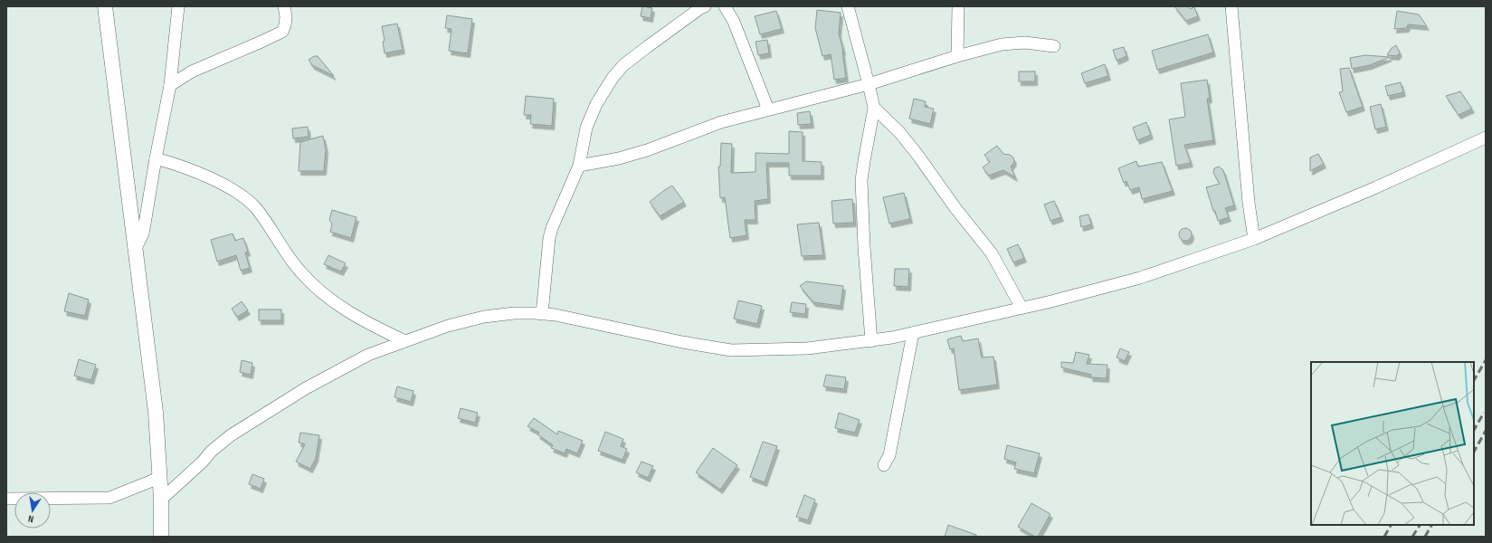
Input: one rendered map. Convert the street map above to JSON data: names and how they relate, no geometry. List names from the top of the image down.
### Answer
{
  "north": "bottom"
}
